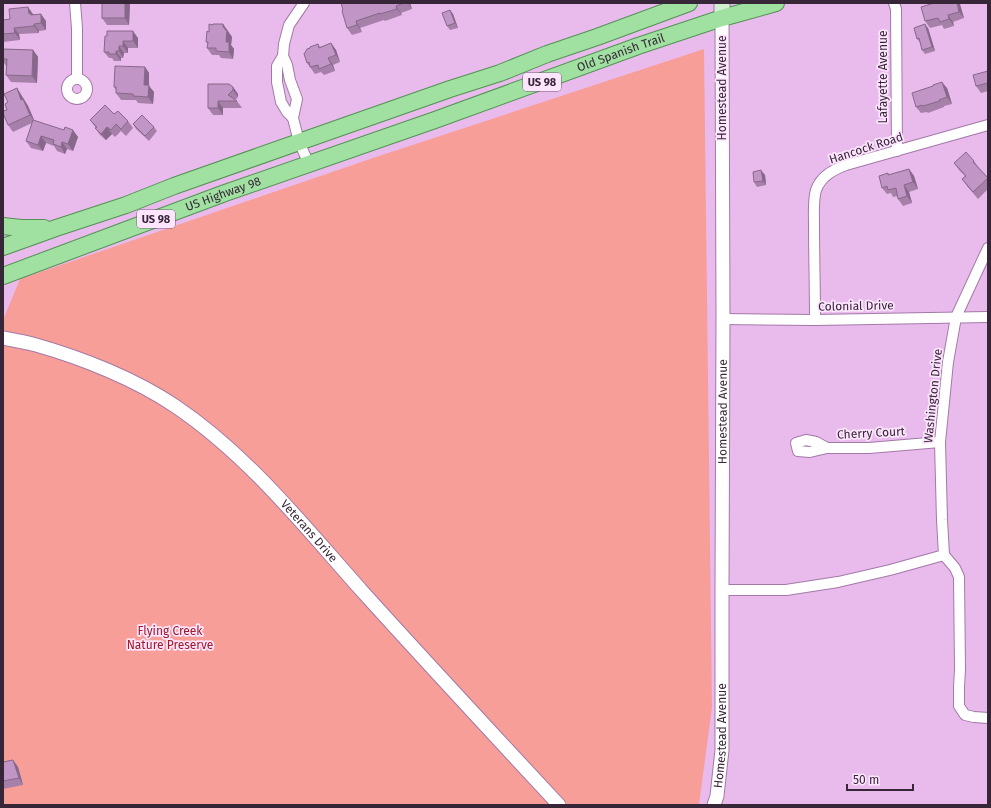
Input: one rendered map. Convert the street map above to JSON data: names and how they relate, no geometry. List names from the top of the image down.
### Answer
{
  "streets": {
    "main road": ["Old Spanish Trail", "US 98", "US Highway 98"],
    "street": [
      "Lafayette Avenue",
      "Homestead Avenue",
      "Hancock Road",
      "Colonial Drive",
      "Washington Drive",
      "Cherry Court",
      "Veterans Drive"
    ]
  },
  "crossings": [
    ["Old Spanish Trail", "Homestead Avenue"],
    ["Old Spanish Trail", "US Highway 98"],
    ["Lafayette Avenue", "Hancock Road"],
    ["Homestead Avenue", "Colonial Drive"],
    ["Hancock Road", "Colonial Drive"],
    ["Colonial Drive", "Washington Drive"],
    ["Washington Drive", "Cherry Court"]
  ],
  "parks": ["Flying Creek Nature Preserve"],
  "scale_bar": "50 m"
}
